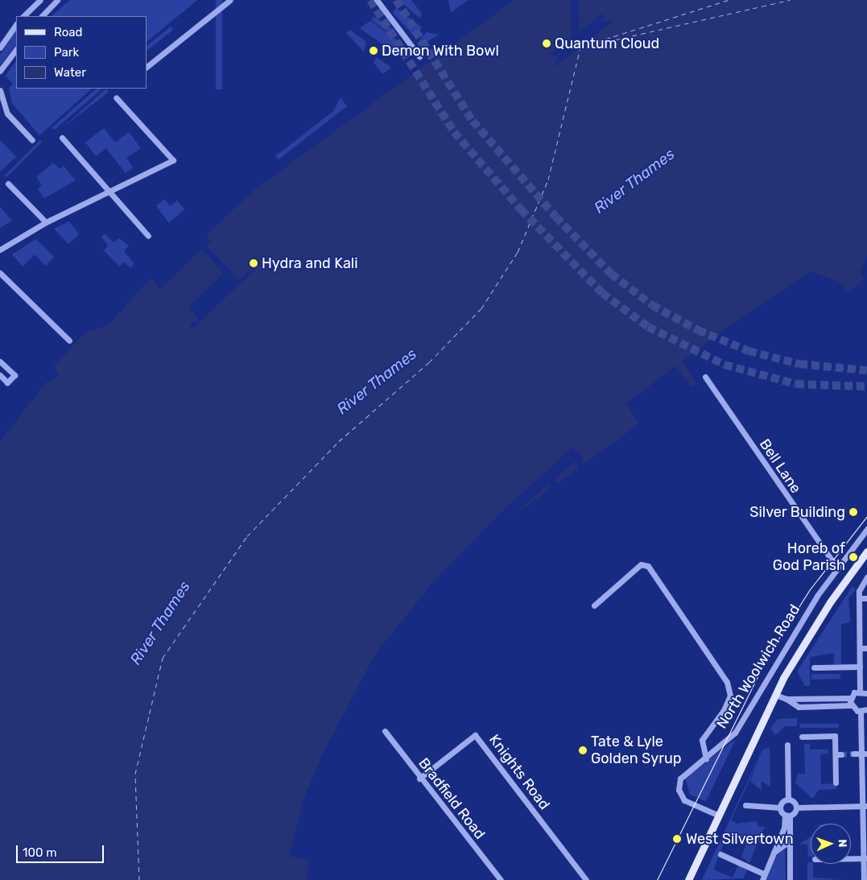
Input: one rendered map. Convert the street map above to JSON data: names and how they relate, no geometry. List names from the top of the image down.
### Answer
{
  "streets": {
    "street": [
      "Bell Lane",
      "North Woolwich Road",
      "Knights Road",
      "Bradfield Road"
    ]
  },
  "crossings": [
    ["Bell Lane", "North Woolwich Road"],
    ["Knights Road", "Bradfield Road"]
  ],
  "water": ["River Thames"],
  "places": [
    "Quantum Cloud",
    "Demon With Bowl",
    "Hydra and Kali",
    "Silver Building",
    "Horeb of God Parish",
    "Tate & Lyle Golden Syrup",
    "West Silvertown"
  ],
  "legend": ["Road", "Park", "Water"],
  "scale_bar": "100 m",
  "north": "right"
}
